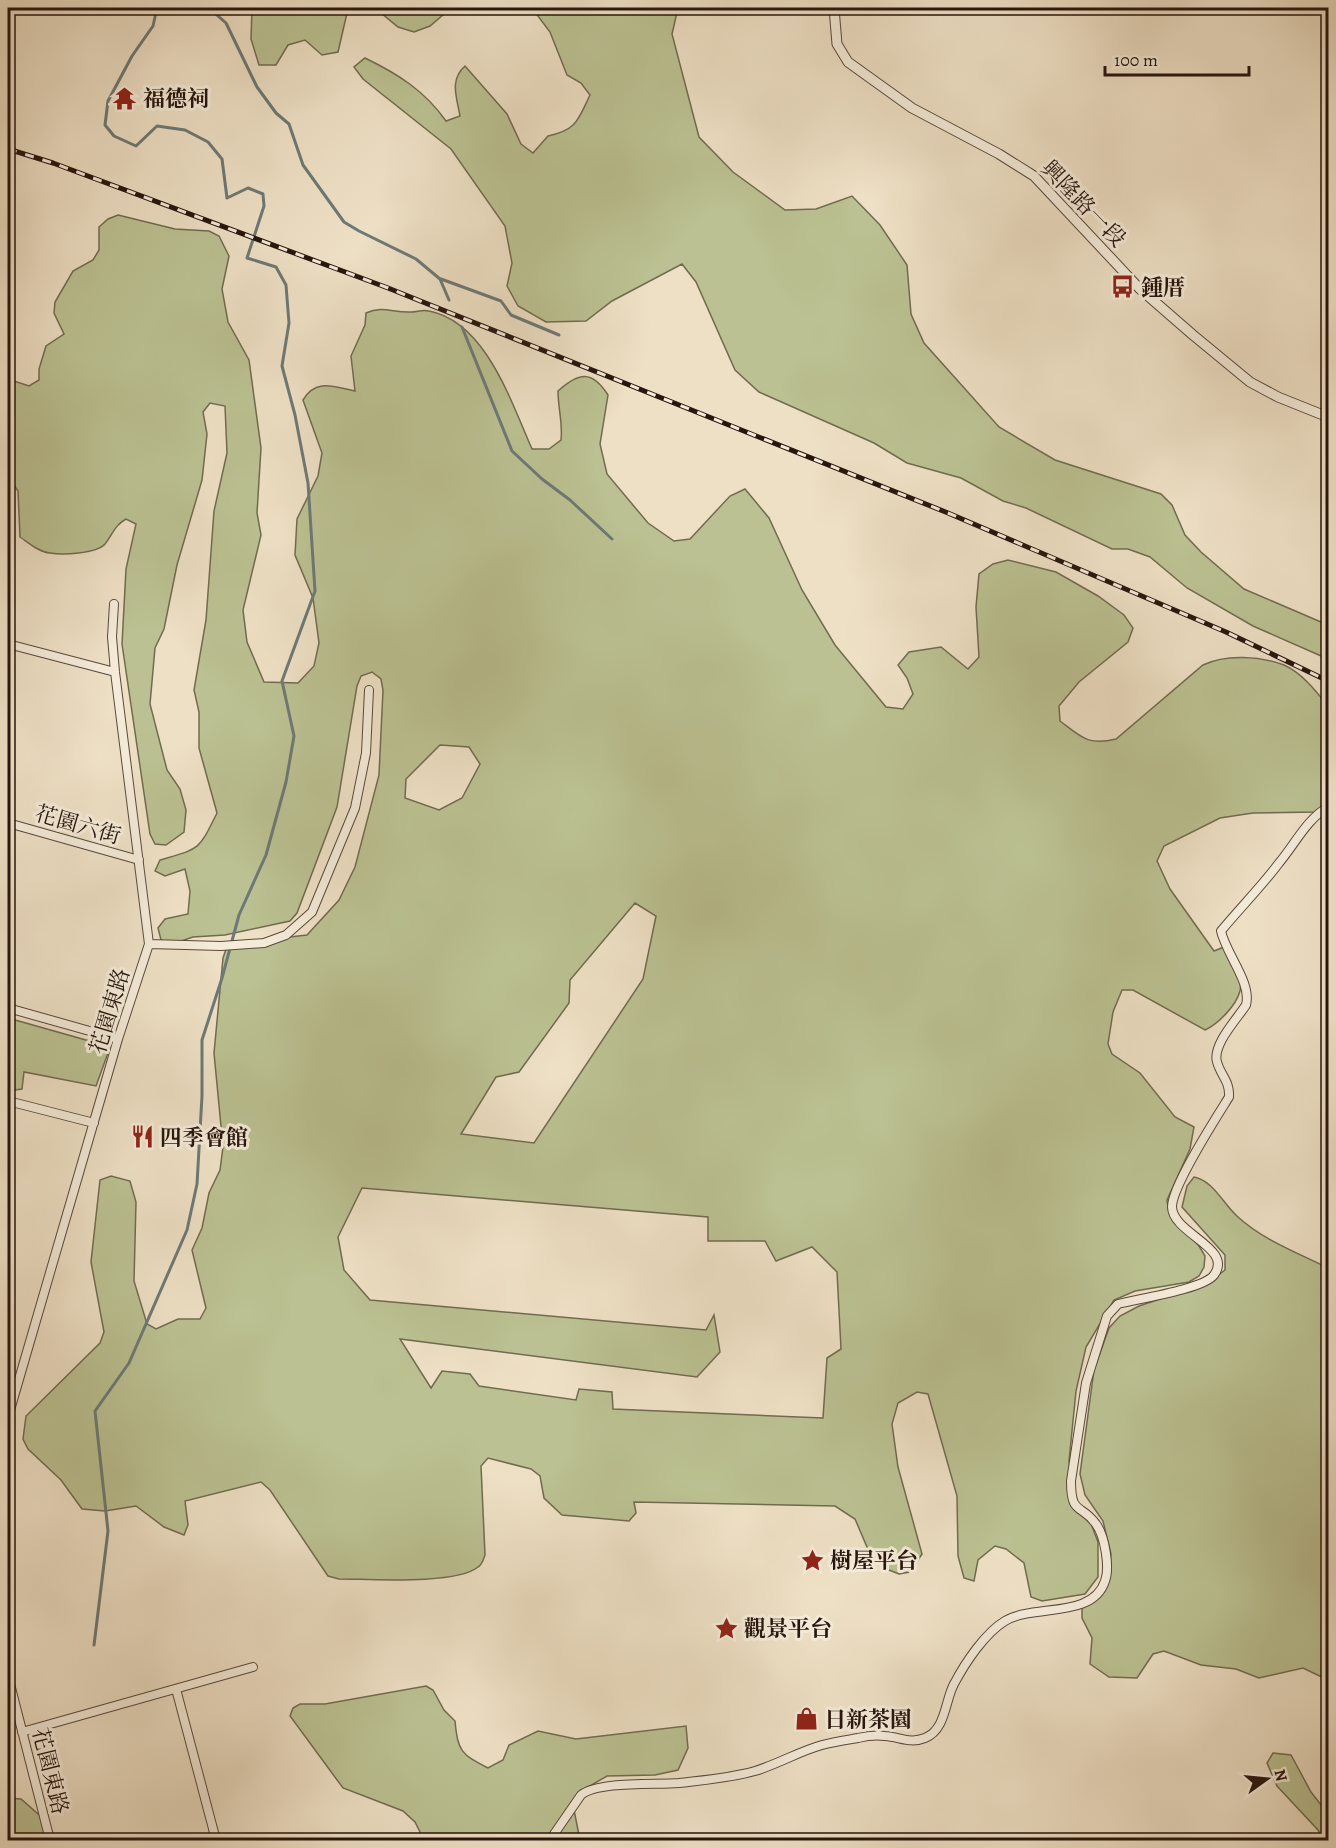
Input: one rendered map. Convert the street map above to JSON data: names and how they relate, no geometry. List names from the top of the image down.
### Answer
{
  "streets": {
    "street": ["興隆路一段", "花園六街", "花園東路"]
  },
  "crossings": [
    ["花園六街", "花園東路"]
  ],
  "places": {
    "temple": ["福德祠"],
    "bus stop": ["鍾厝"],
    "restaurant": ["四季會館"],
    "place": ["樹屋平台", "觀景平台"],
    "shop": ["日新茶園"]
  },
  "scale_bar": "100 m",
  "north": "right"
}
